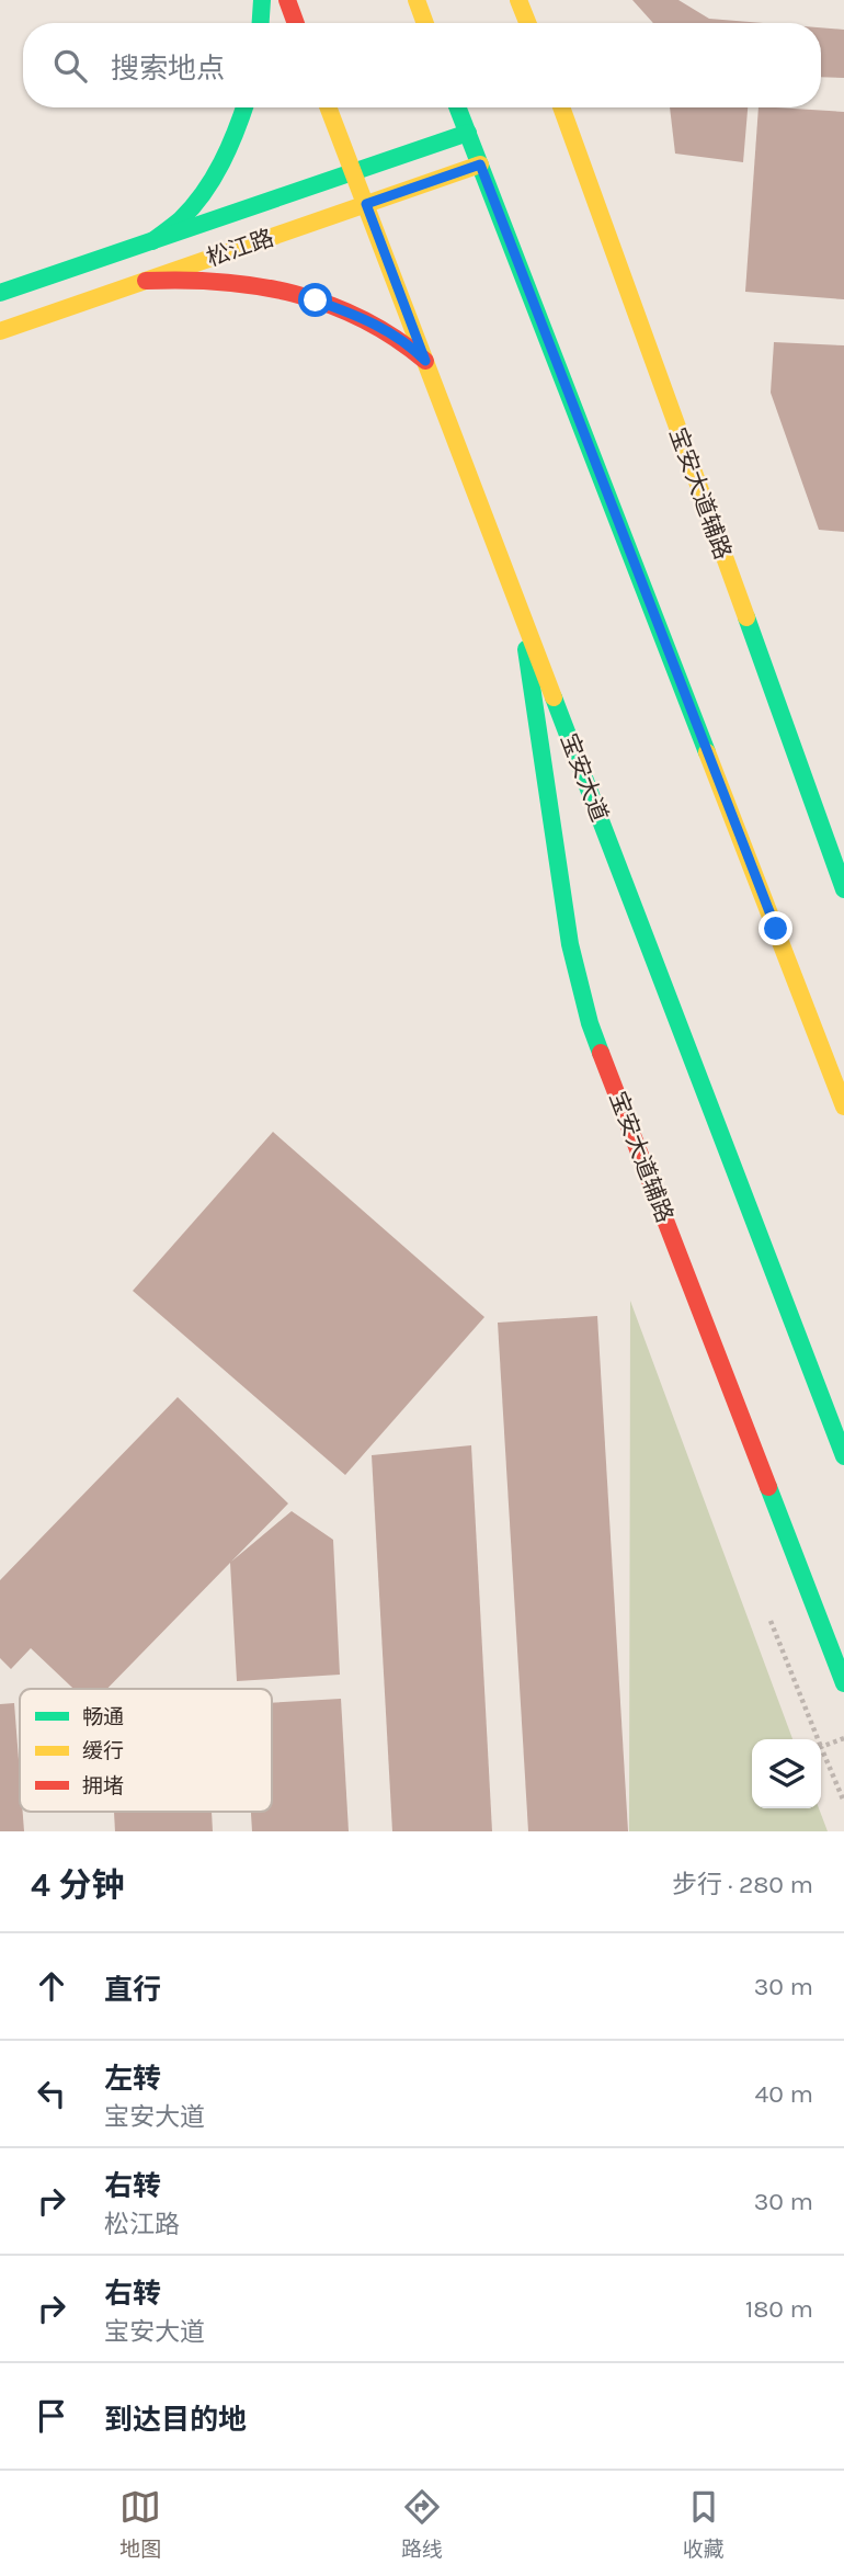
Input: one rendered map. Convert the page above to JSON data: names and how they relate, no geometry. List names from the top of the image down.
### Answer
{
  "streets": {
    "main road": ["松江路", "宝安大道辅路", "宝安大道"]
  },
  "crossings": [
    ["松江路", "宝安大道"],
    ["宝安大道辅路", "宝安大道"]
  ],
  "legend": ["畅通", "缓行", "拥堵"],
  "page": {
    "search": "搜索地点",
    "heading": ["4 分钟", "步行 · 280 m"],
    "list": [
      ["直行", "30 m"],
      ["左转", "宝安大道", "40 m"],
      ["右转", "松江路", "30 m"],
      ["右转", "宝安大道", "180 m"],
      "到达目的地"
    ],
    "nav": ["地图", "路线", "收藏"]
  }
}
